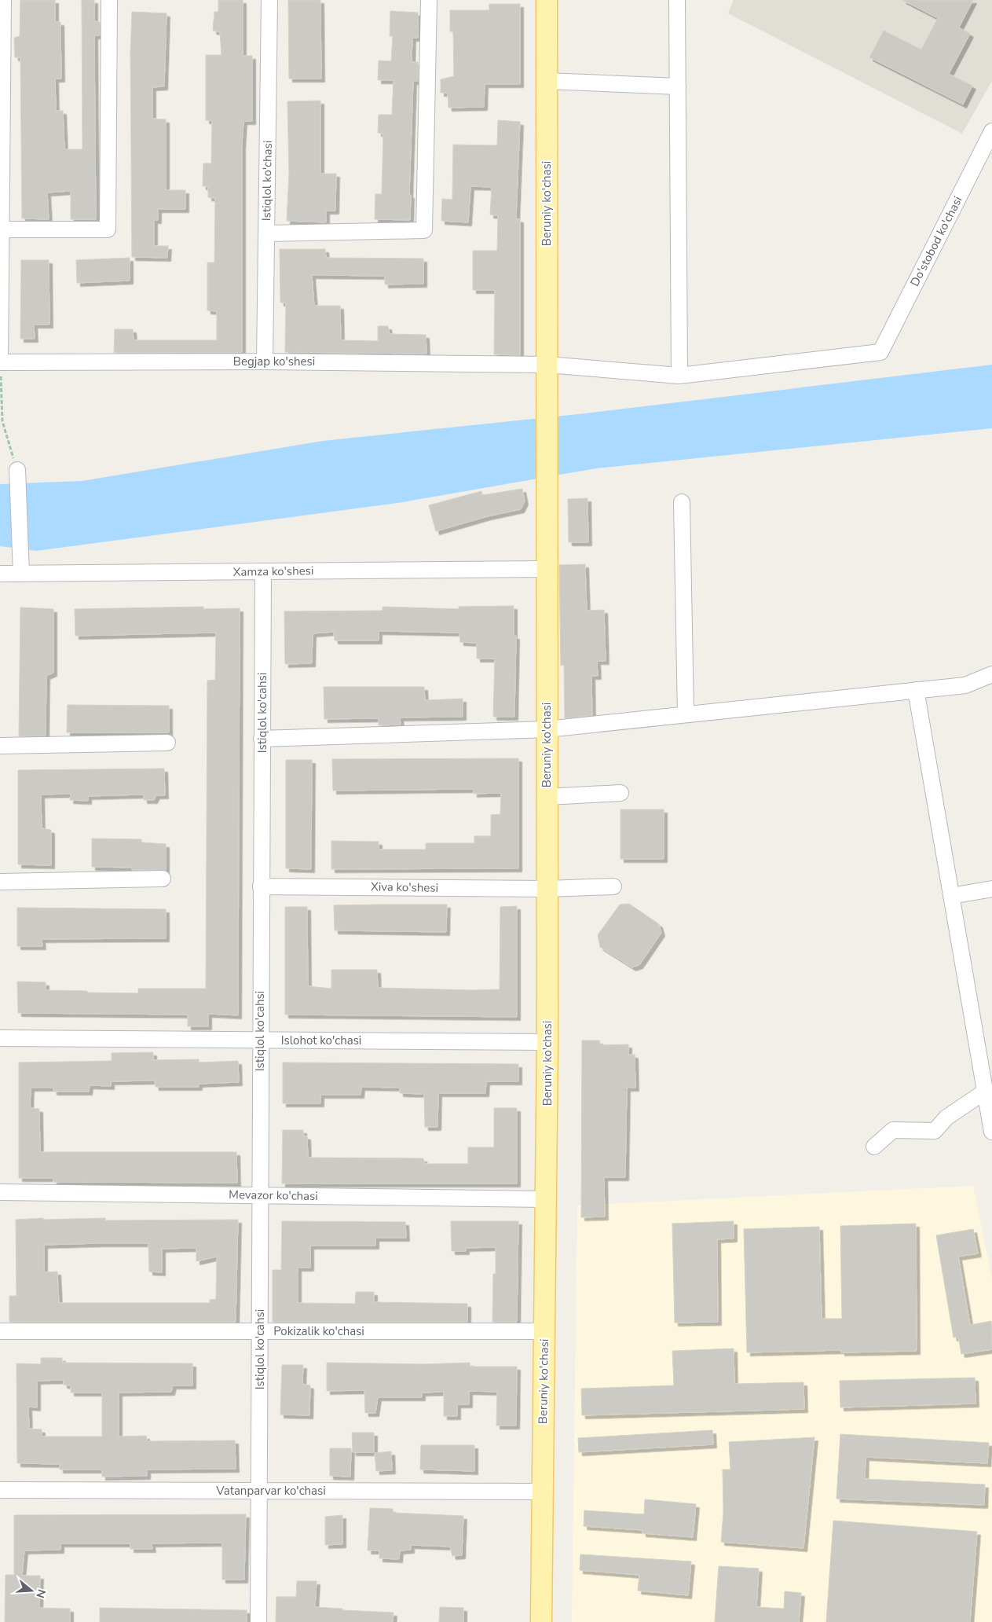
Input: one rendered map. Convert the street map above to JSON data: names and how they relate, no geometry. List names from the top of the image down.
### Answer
{
  "streets": {
    "main road": ["Beruniy ko'chasi"],
    "street": [
      "Istiqlol ko'chasi",
      "Do'stobod ko'chasi",
      "Begjap ko'shesi",
      "Xamza ko'shesi",
      "Istiqlol ko'cahsi",
      "Xiva ko'shesi",
      "Islohot ko'chasi",
      "Mevazor ko'chasi",
      "Pokizalik ko'chasi",
      "Vatanparvar ko'chasi"
    ]
  },
  "crossings": [
    ["Istiqlol ko'chasi", "Begjap ko'shesi"],
    ["Beruniy ko'chasi", "Begjap ko'shesi"],
    ["Beruniy ko'chasi", "Xamza ko'shesi"],
    ["Beruniy ko'chasi", "Xiva ko'shesi"],
    ["Beruniy ko'chasi", "Islohot ko'chasi"],
    ["Beruniy ko'chasi", "Mevazor ko'chasi"],
    ["Beruniy ko'chasi", "Pokizalik ko'chasi"],
    ["Beruniy ko'chasi", "Vatanparvar ko'chasi"],
    ["Do'stobod ko'chasi", "Begjap ko'shesi"],
    ["Xamza ko'shesi", "Istiqlol ko'cahsi"],
    ["Istiqlol ko'cahsi", "Xiva ko'shesi"],
    ["Istiqlol ko'cahsi", "Islohot ko'chasi"],
    ["Istiqlol ko'cahsi", "Mevazor ko'chasi"],
    ["Istiqlol ko'cahsi", "Pokizalik ko'chasi"],
    ["Istiqlol ko'cahsi", "Vatanparvar ko'chasi"]
  ],
  "north": "right"
}
